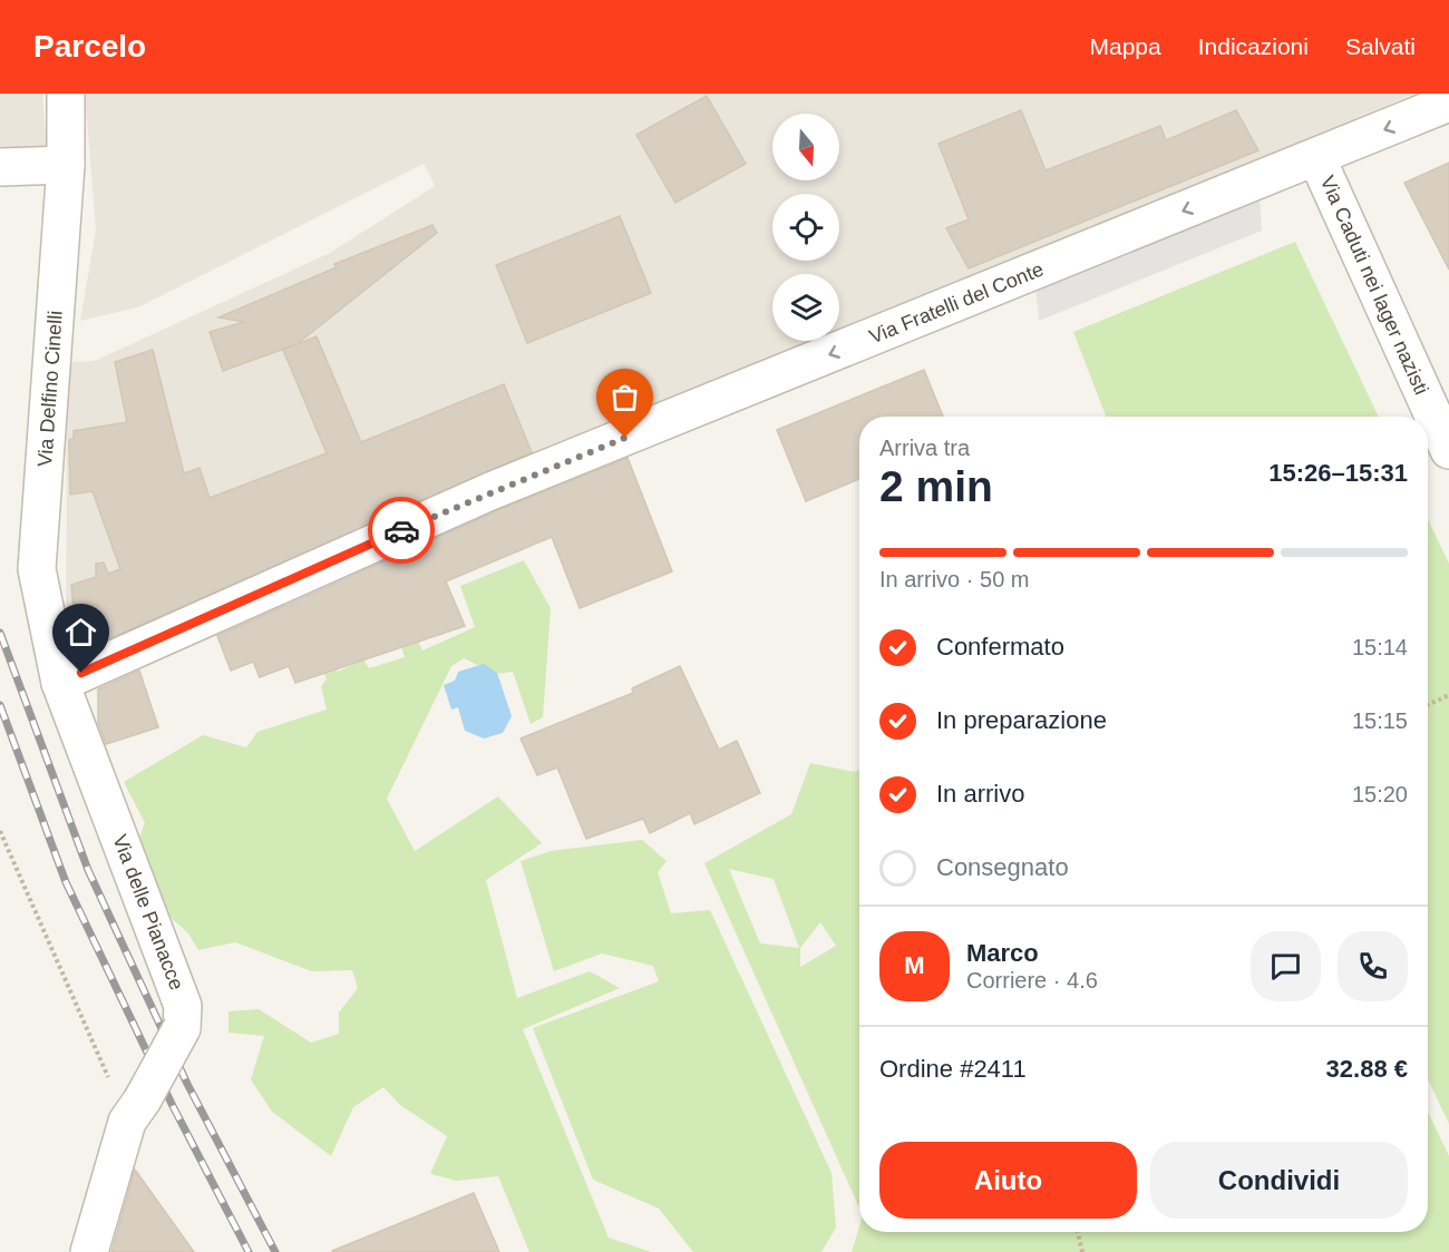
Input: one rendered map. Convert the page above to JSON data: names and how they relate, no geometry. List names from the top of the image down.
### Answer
{
  "streets": {
    "street": [
      "Via Caduti nei lager nazisti",
      "Via Fratelli del Conte",
      "Via Delfino Cinelli",
      "Via delle Pianacce"
    ]
  },
  "crossings": [
    ["Via Caduti nei lager nazisti", "Via Fratelli del Conte"],
    ["Via Fratelli del Conte", "Via Delfino Cinelli"],
    ["Via Fratelli del Conte", "Via delle Pianacce"],
    ["Via Delfino Cinelli", "Via delle Pianacce"]
  ],
  "one_way": ["Via Fratelli del Conte"],
  "north": "bottom",
  "page": {
    "header": "Parcelo",
    "nav": ["Mappa", "Indicazioni", "Salvati"],
    "heading": ["2 min", "Arriva tra", "15:26–15:31"],
    "panel": [
      "Marco",
      "Corriere · 4.6",
      "Ordine #2411",
      "32.88 €"
    ],
    "bar": "In arrivo · 50 m",
    "list": [
      ["Confermato", "15:14"],
      ["In preparazione", "15:15"],
      ["In arrivo", "15:20"],
      "Consegnato"
    ],
    "round": "M",
    "buttons": ["Aiuto", "Condividi"]
  }
}
